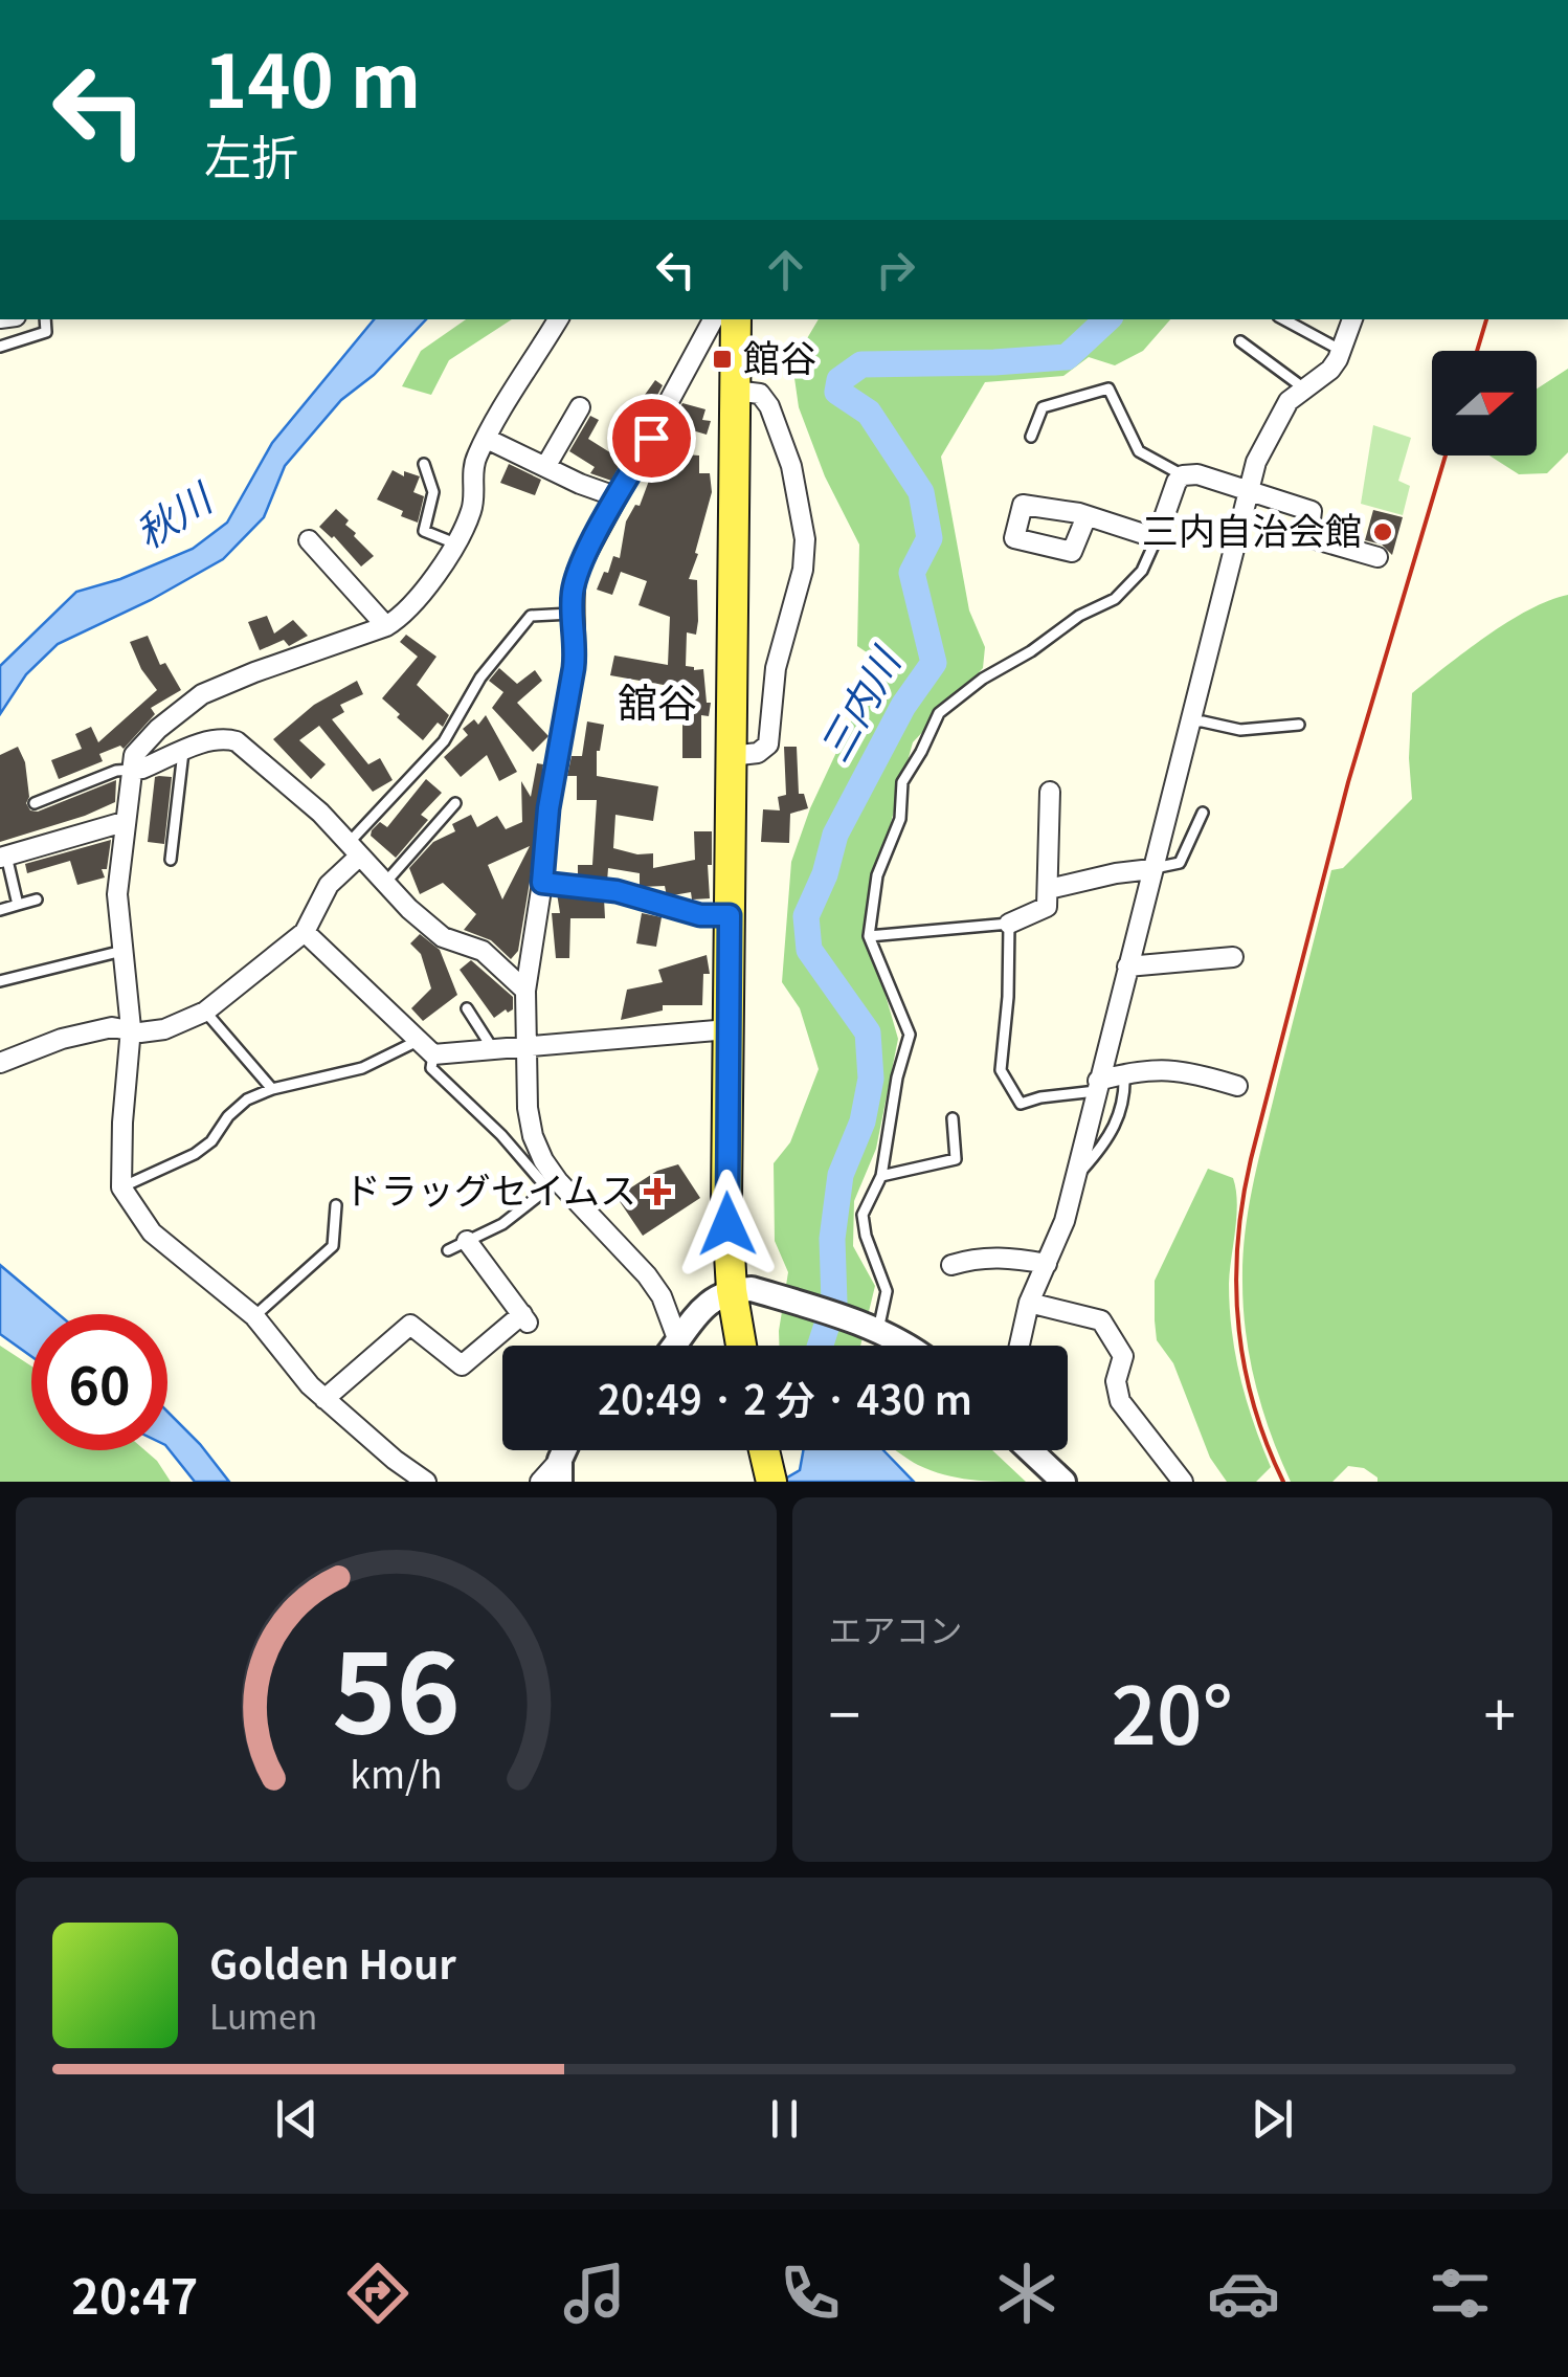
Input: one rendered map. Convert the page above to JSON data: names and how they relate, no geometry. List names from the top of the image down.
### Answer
{
  "districts": ["舘谷"],
  "water": ["秋川", "三内川"],
  "places": {
    "transit": ["館谷"],
    "other": ["三内自治会館"],
    "health": ["ドラッグセイムス"]
  },
  "north": "right",
  "page": {
    "turn": ["140 m", "左折"],
    "limit": "60",
    "trip": "20:49 · 2 分 · 430 m",
    "tile": "エアコン",
    "heat": ["−", "20°", "+"],
    "song": ["Golden Hour", "Lumen"],
    "tabs": "20:47",
    "gauge": ["56", "km/h"]
  }
}
